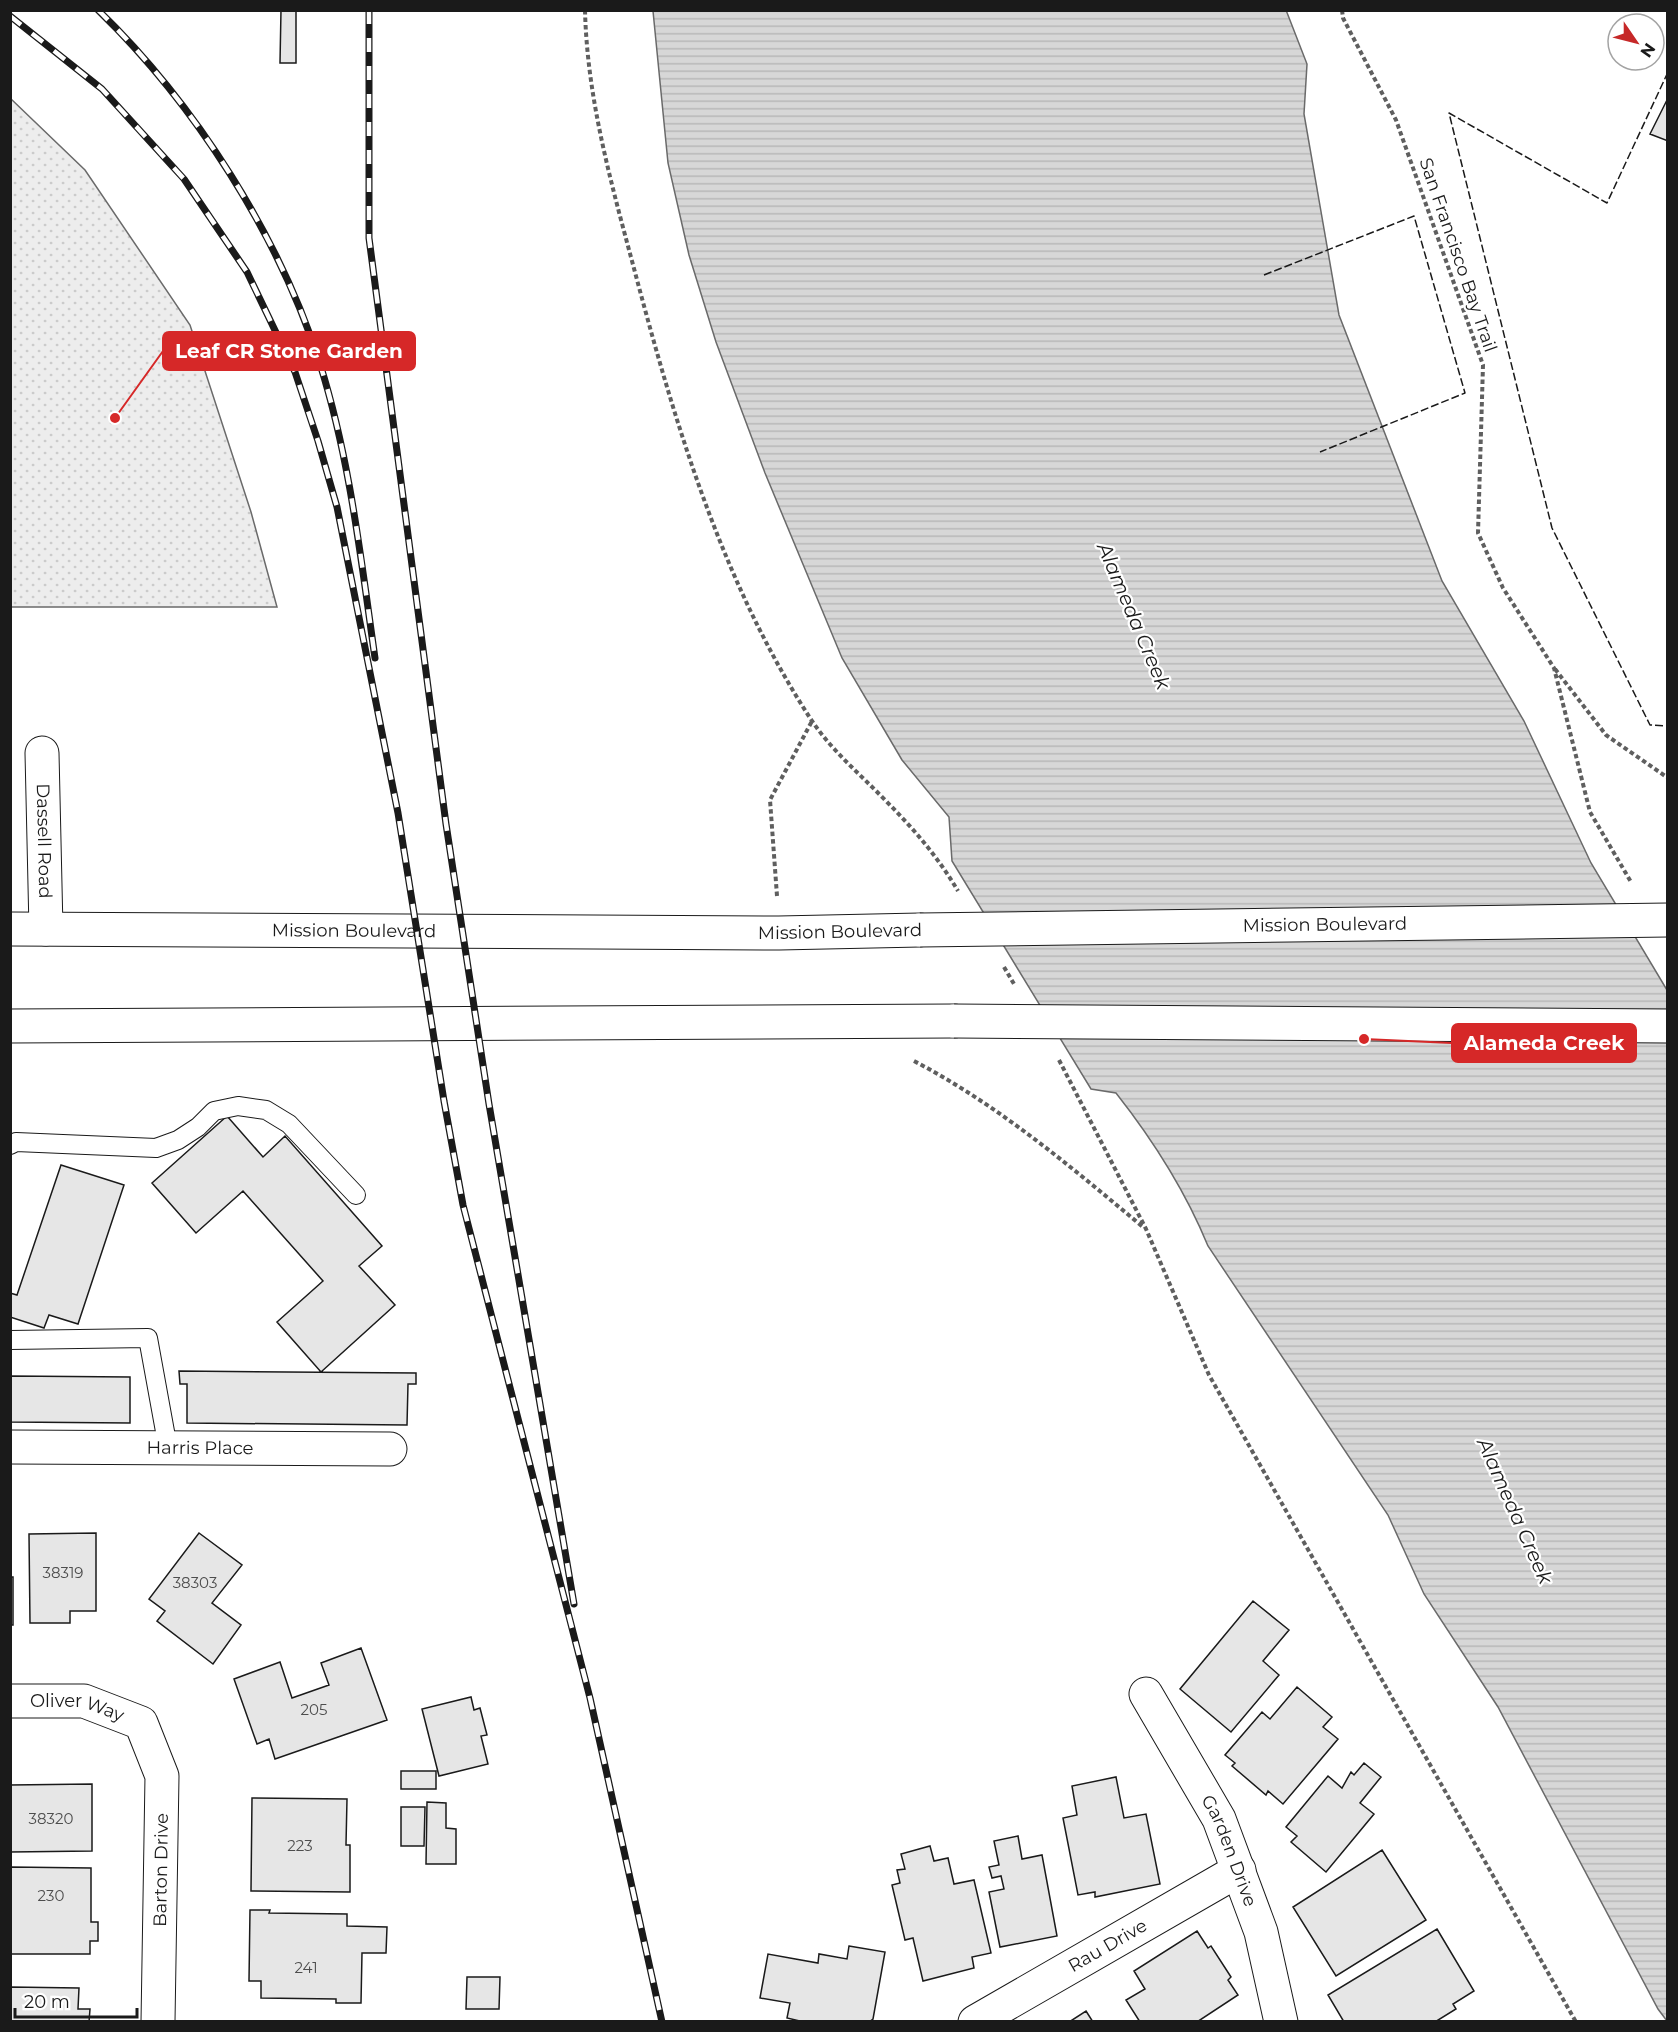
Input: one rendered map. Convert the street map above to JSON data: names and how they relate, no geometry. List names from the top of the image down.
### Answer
{
  "streets": {
    "main road": [
      "Dassell Road",
      "Mission Boulevard",
      "Harris Place",
      "Oliver Way",
      "Garden Drive",
      "Barton Drive",
      "Rau Drive"
    ],
    "path": ["San Francisco Bay Trail"]
  },
  "crossings": [
    ["Dassell Road", "Mission Boulevard"],
    ["Oliver Way", "Barton Drive"],
    ["Garden Drive", "Rau Drive"]
  ],
  "water": ["Alameda Creek"],
  "places": ["Leaf CR Stone Garden", "Alameda Creek"],
  "house_numbers": [
    "38319",
    "38303",
    "205",
    "38320",
    "223",
    "230",
    "241"
  ],
  "scale_bar": "20 m",
  "north": "bottom right"
}
